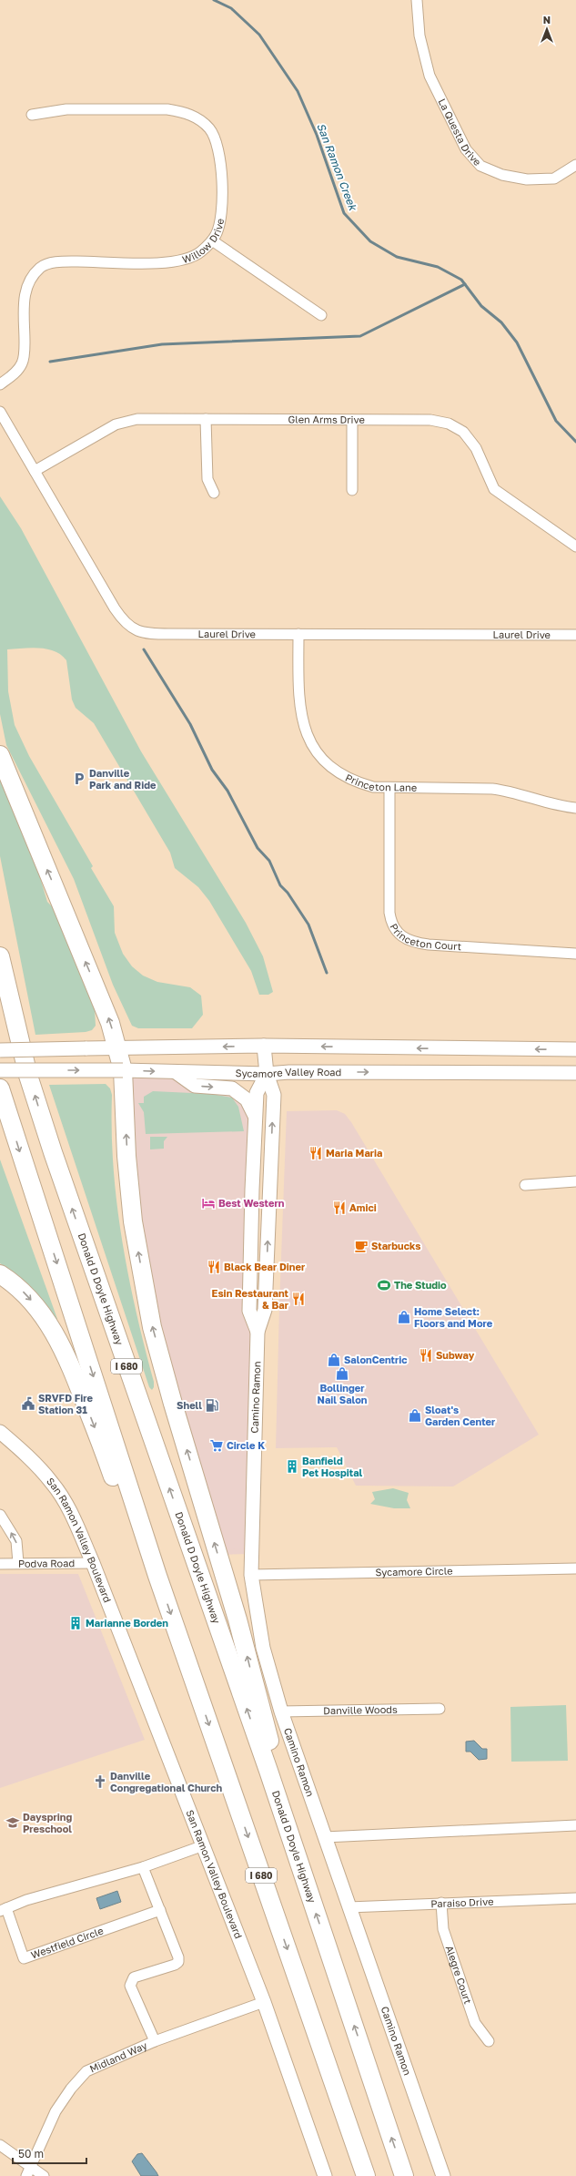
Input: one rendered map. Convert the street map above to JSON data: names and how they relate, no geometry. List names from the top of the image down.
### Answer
{
  "streets": {
    "highway": ["Donald D Doyle Highway", "I 680"],
    "main road": ["Sycamore Valley Road", "Camino Ramon", "San Ramon Valley Boulevard"],
    "street": [
      "La Questa Drive",
      "Willow Drive",
      "Glen Arms Drive",
      "Laurel Drive",
      "Princeton Lane",
      "Princeton Court",
      "Podva Road",
      "Sycamore Circle",
      "Danville Woods",
      "Paraiso Drive",
      "Westfield Circle",
      "Alegre Court",
      "Midland Way"
    ]
  },
  "crossings": [
    ["Glen Arms Drive", "Laurel Drive"],
    ["Laurel Drive", "Princeton Lane"],
    ["Princeton Lane", "Princeton Court"],
    ["Sycamore Valley Road", "Camino Ramon"],
    ["Camino Ramon", "Sycamore Circle"],
    ["Camino Ramon", "Danville Woods"],
    ["Camino Ramon", "Paraiso Drive"],
    ["San Ramon Valley Boulevard", "Podva Road"],
    ["San Ramon Valley Boulevard", "Westfield Circle"],
    ["San Ramon Valley Boulevard", "Midland Way"],
    ["Paraiso Drive", "Alegre Court"]
  ],
  "water": ["San Ramon Creek"],
  "places": {
    "parking": ["Danville Park and Ride"],
    "restaurant": [
      "Maria Maria",
      "Amici",
      "Black Bear Diner",
      "Esin Restaurant & Bar",
      "Subway"
    ],
    "hotel": ["Best Western"],
    "cafe": ["Starbucks"],
    "sports": ["The Studio"],
    "shop": [
      "Home Select: Floors and More",
      "SalonCentric",
      "Bollinger Nail Salon",
      "Sloat's Garden Center"
    ],
    "public building": ["SRVFD Fire Station 31"],
    "fuel station": ["Shell"],
    "supermarket": ["Circle K"],
    "building": ["Banfield Pet Hospital", "Marianne Borden"],
    "church": ["Danville Congregational Church"],
    "school or university": ["Dayspring Preschool"]
  },
  "scale_bar": "50 m",
  "north": "top"
}
